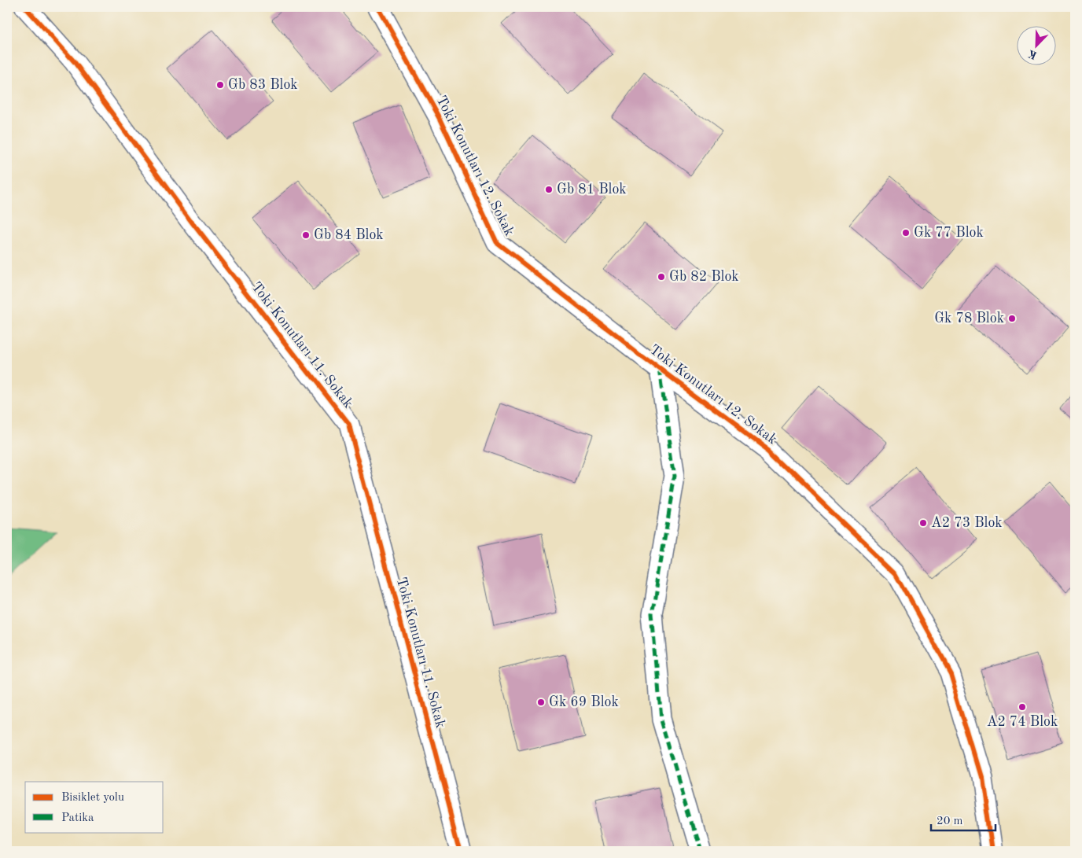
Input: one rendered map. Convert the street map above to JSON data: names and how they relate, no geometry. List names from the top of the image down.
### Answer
{
  "streets": {
    "street": ["Toki Konutları 12. Sokak", "Toki Konutları 11. Sokak"]
  },
  "places": [
    "Gb 83 Blok",
    "Gb 81 Blok",
    "Gk 77 Blok",
    "Gb 84 Blok",
    "Gb 82 Blok",
    "Gk 78 Blok",
    "A2 73 Blok",
    "Gk 69 Blok",
    "A2 74 Blok"
  ],
  "legend": ["Bisiklet yolu", "Patika"],
  "scale_bar": "20 m",
  "north": "bottom left"
}
